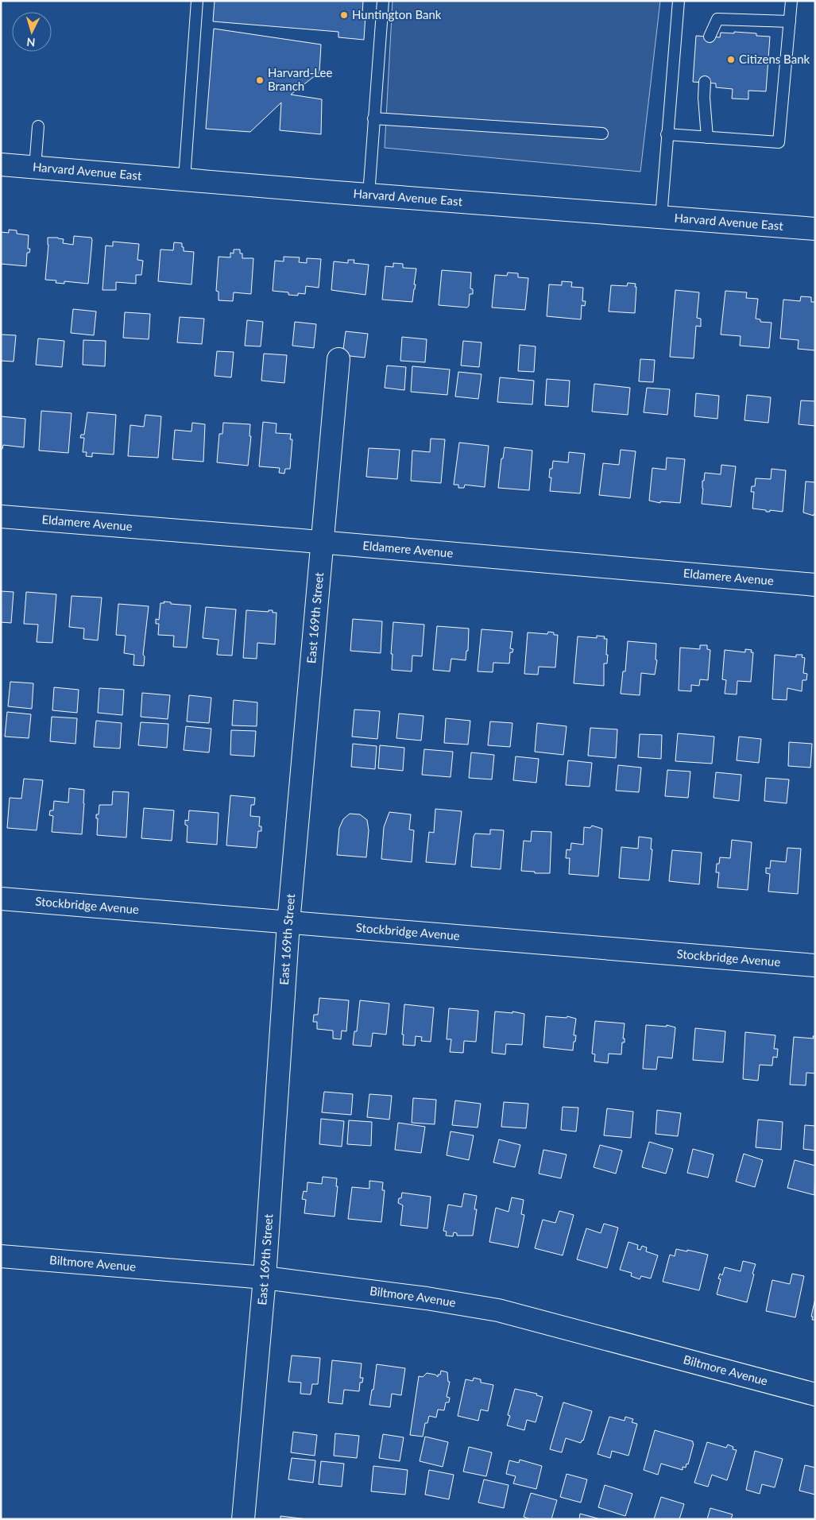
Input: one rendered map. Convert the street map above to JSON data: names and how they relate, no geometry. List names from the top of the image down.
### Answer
{
  "streets": {
    "street": [
      "Harvard Avenue East",
      "Eldamere Avenue",
      "East 169th Street",
      "Stockbridge Avenue",
      "Biltmore Avenue"
    ]
  },
  "crossings": [
    ["Eldamere Avenue", "East 169th Street"],
    ["East 169th Street", "Stockbridge Avenue"],
    ["East 169th Street", "Biltmore Avenue"]
  ],
  "places": ["Huntington Bank", "Citizens Bank", "Harvard-Lee Branch"],
  "north": "bottom"
}
